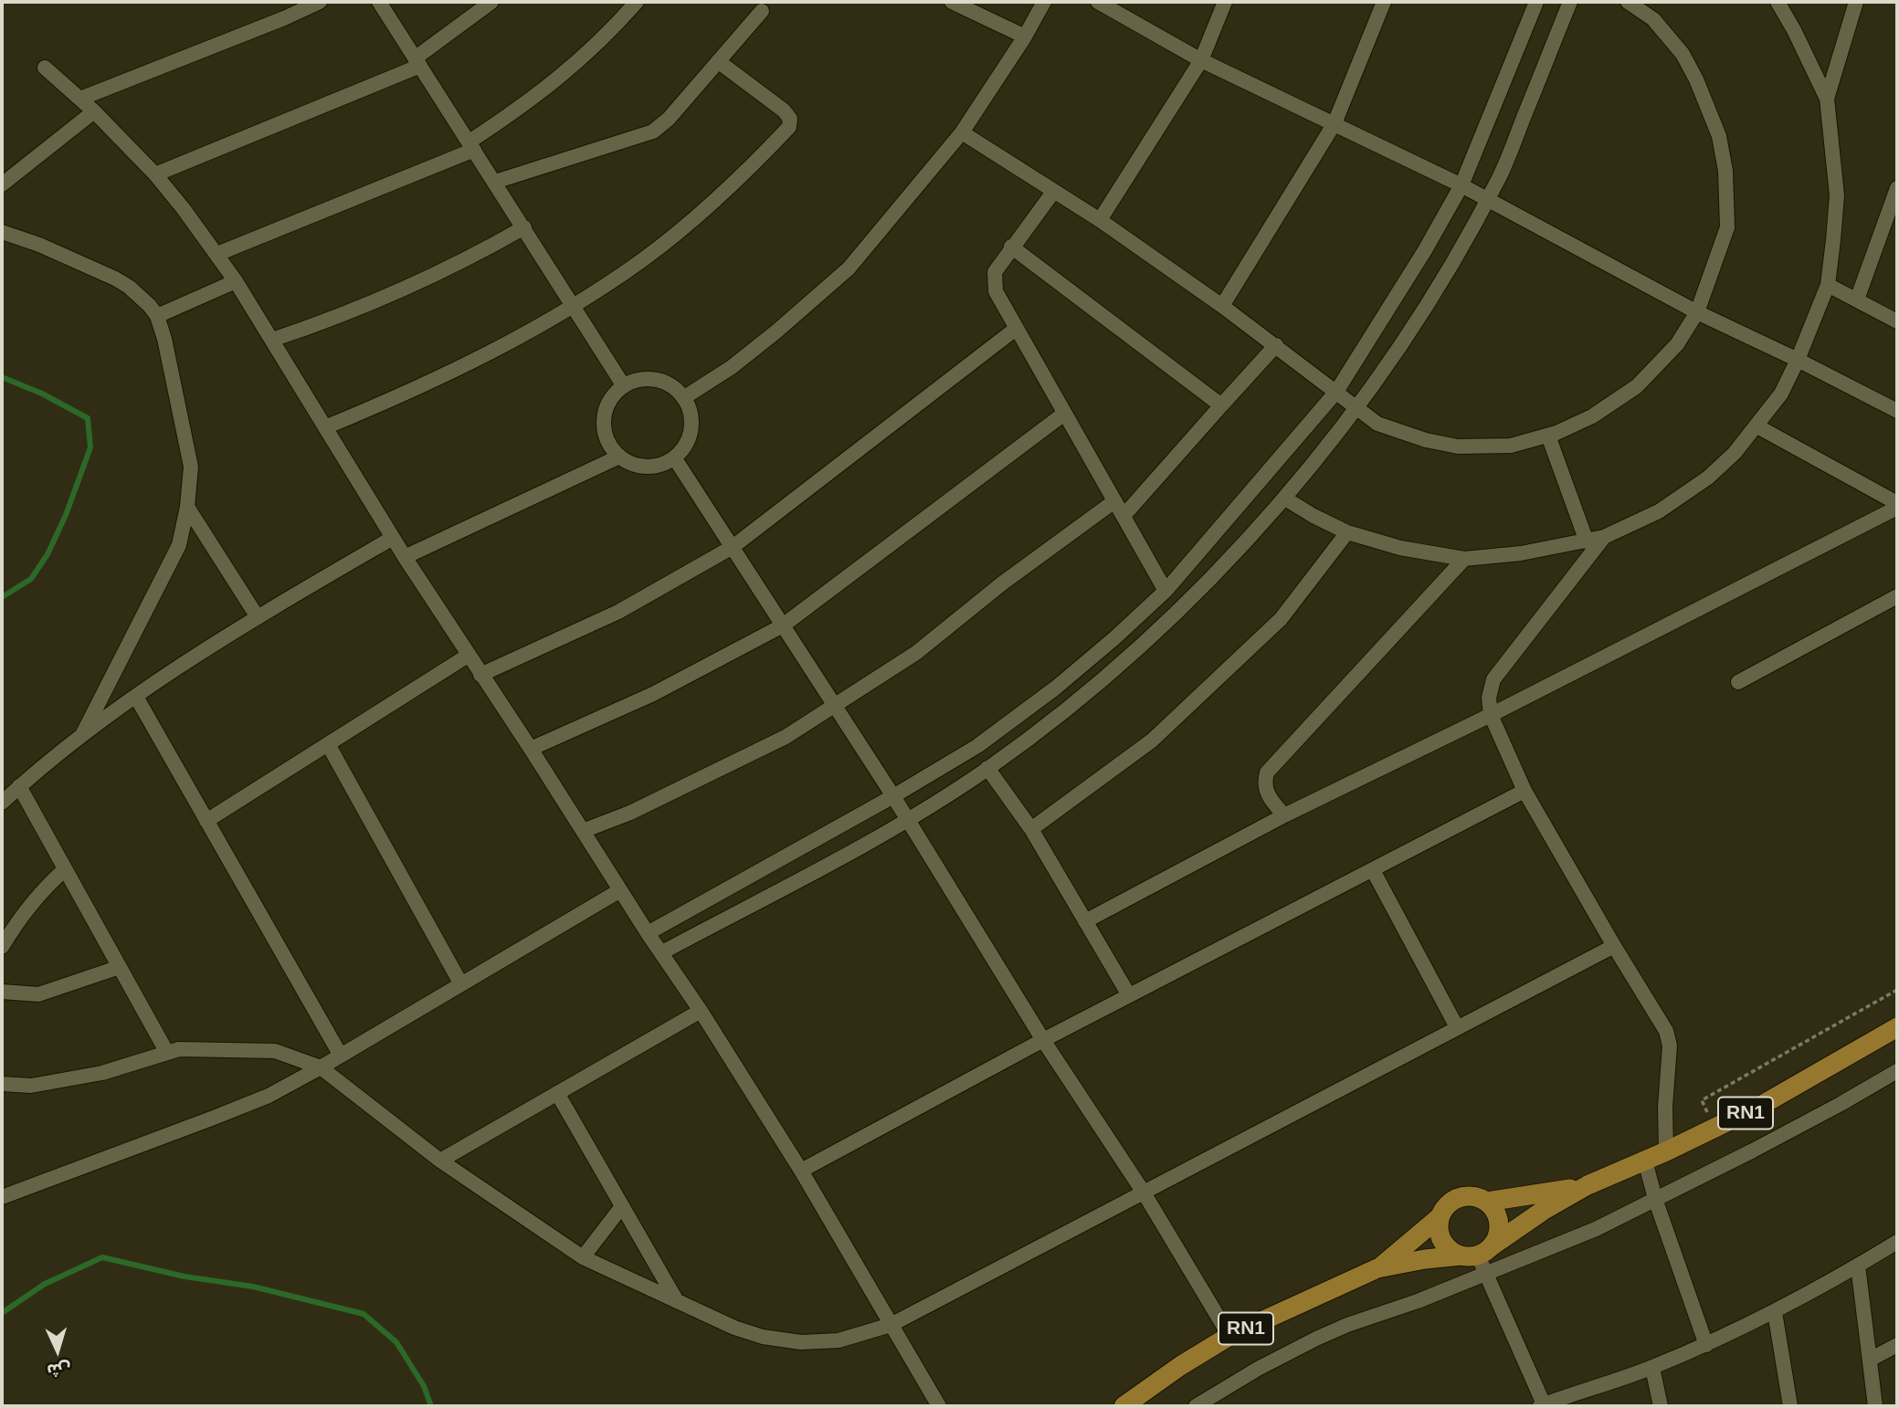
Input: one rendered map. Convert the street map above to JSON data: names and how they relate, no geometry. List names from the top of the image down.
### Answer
{
  "streets": {
    "main road": ["RN1"]
  },
  "north": "bottom"
}
